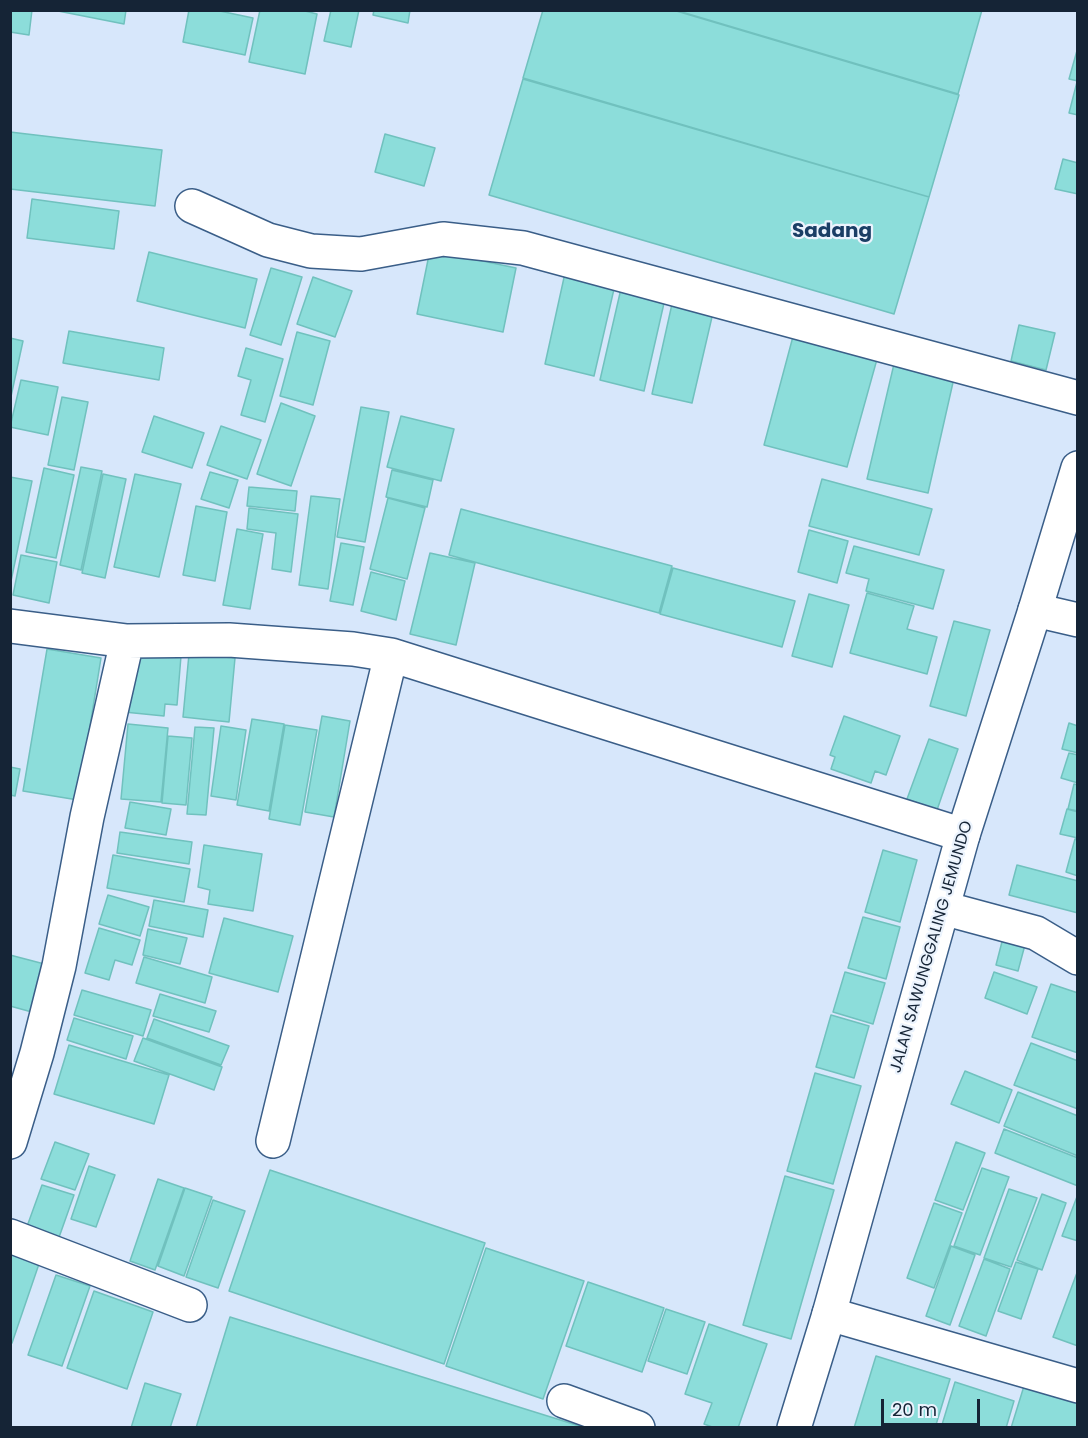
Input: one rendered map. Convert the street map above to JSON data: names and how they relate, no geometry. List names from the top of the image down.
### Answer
{
  "streets": {
    "street": ["JALAN SAWUNGGALING JEMUNDO"]
  },
  "districts": ["Sadang"],
  "scale_bar": "20 m"
}
